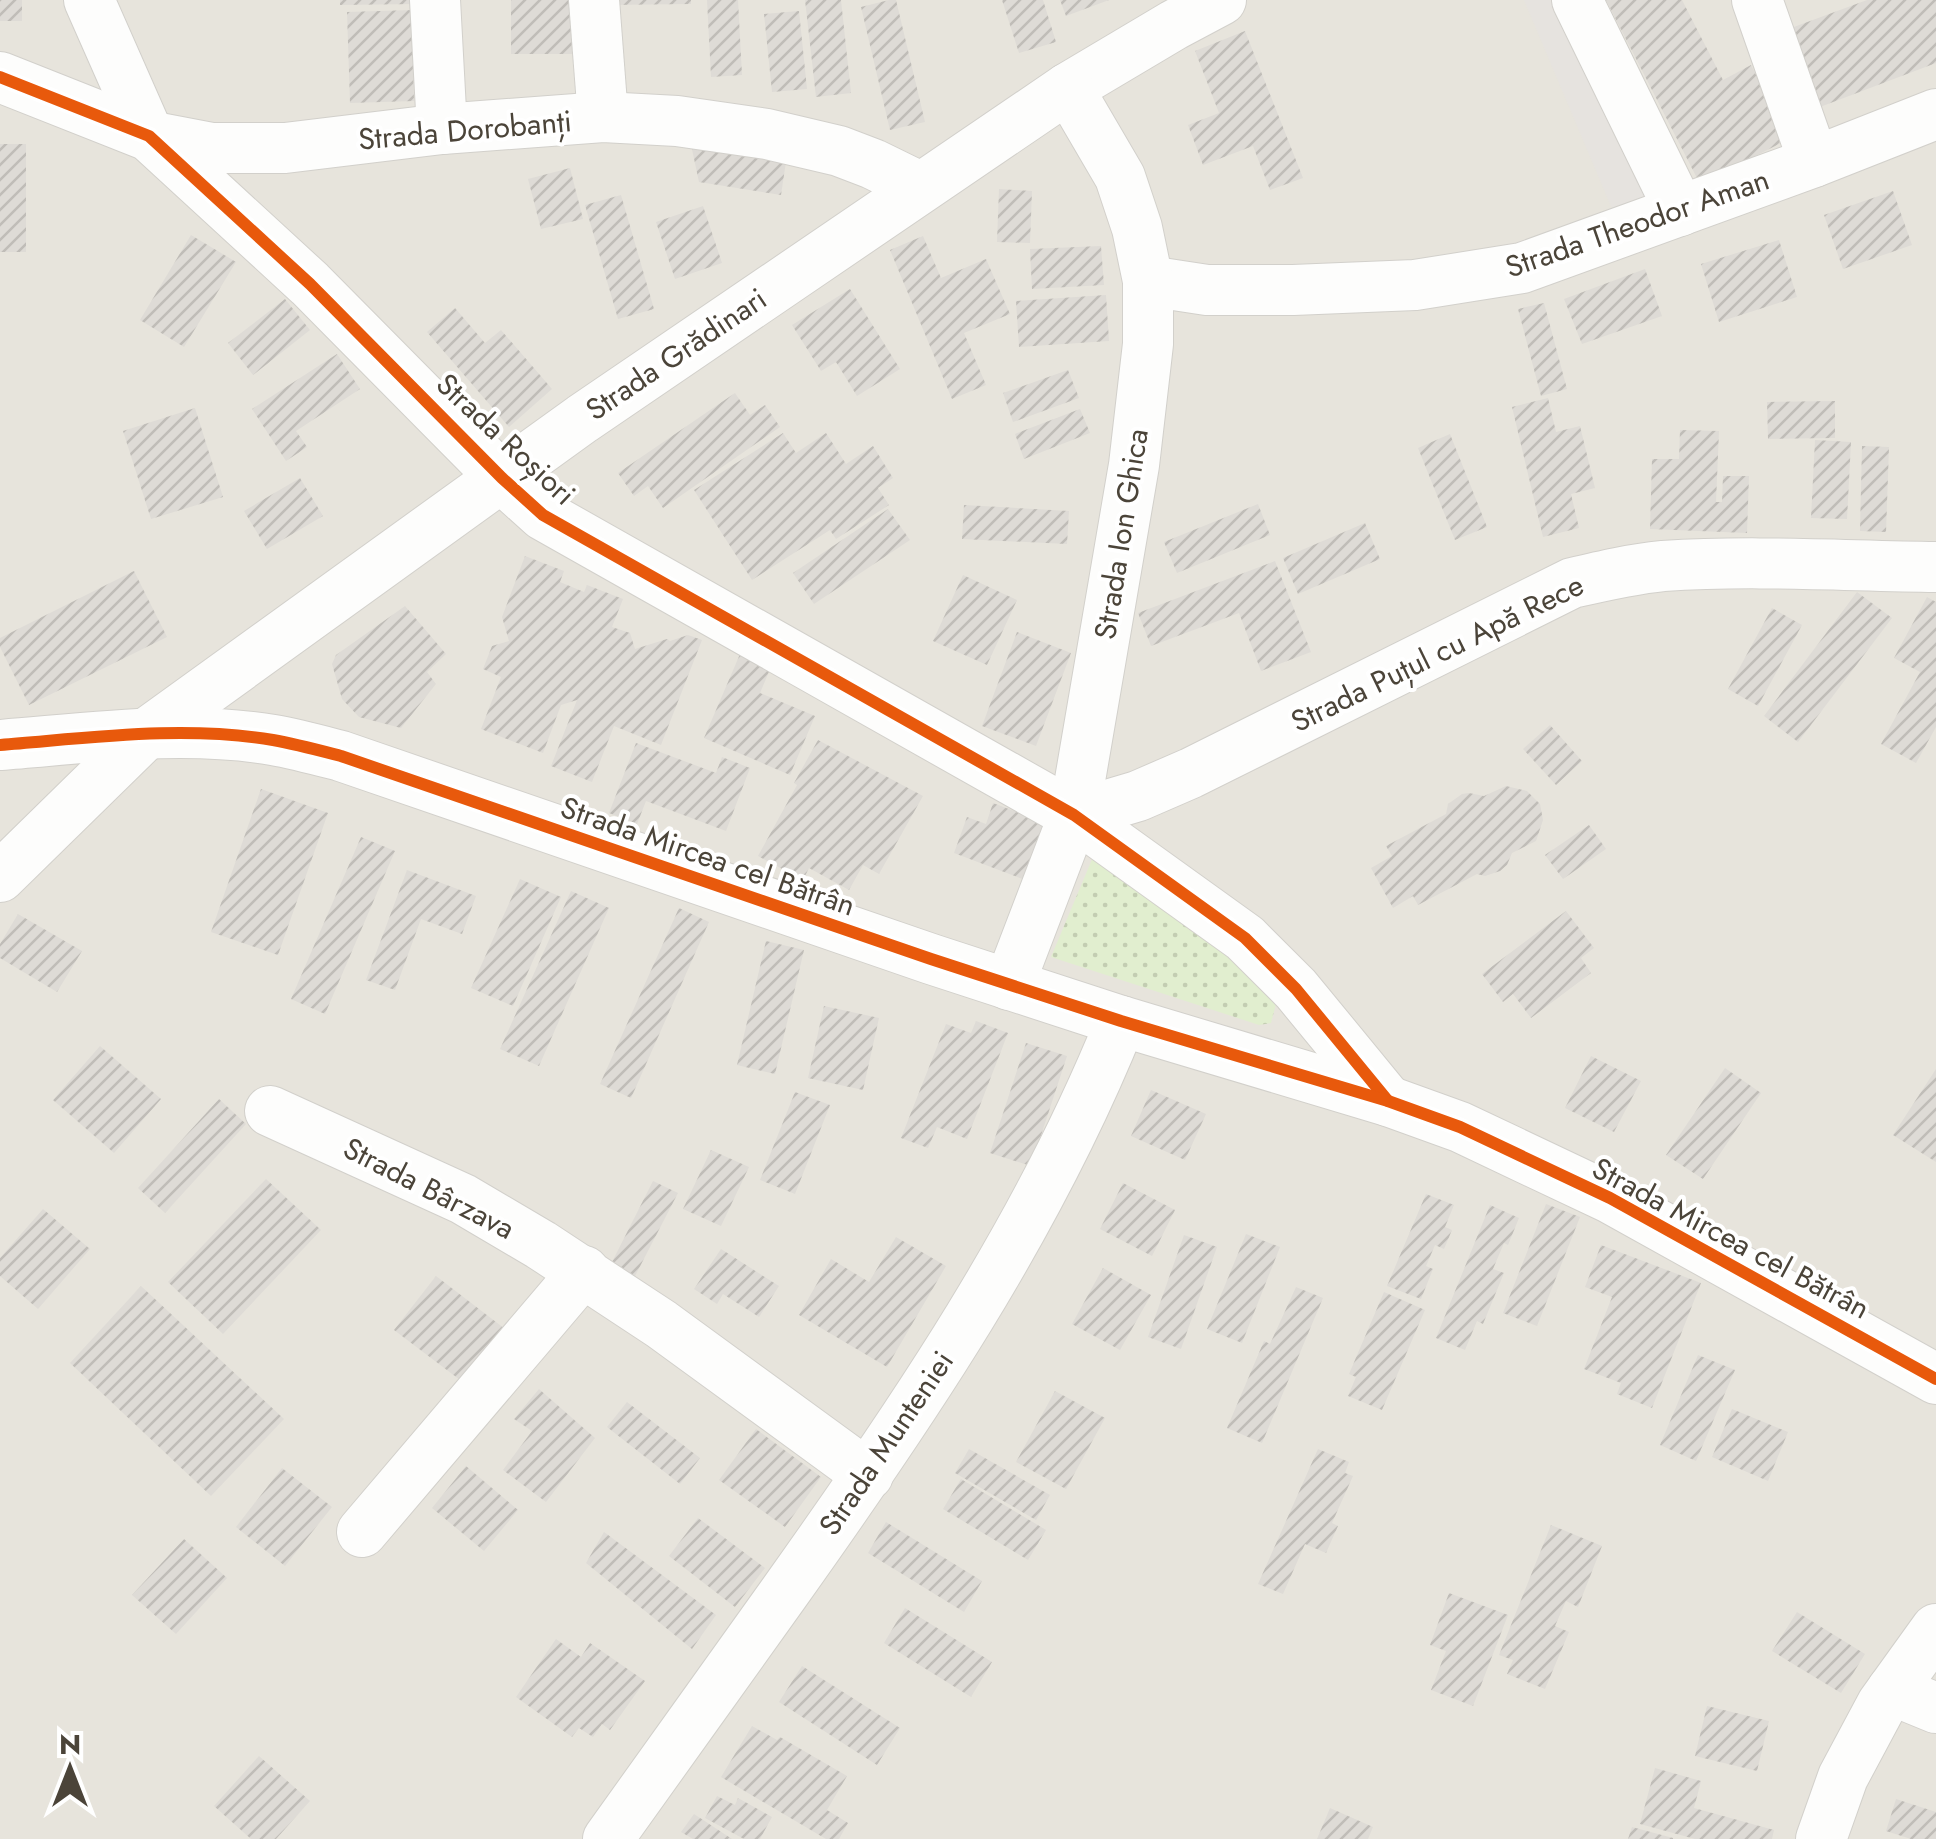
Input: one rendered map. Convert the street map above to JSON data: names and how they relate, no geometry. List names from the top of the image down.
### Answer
{
  "streets": {
    "street": [
      "Strada Dorobanți",
      "Strada Theodor Aman",
      "Strada Grădinari",
      "Strada Roșiori",
      "Strada Ion Ghica",
      "Strada Puțul cu Apă Rece",
      "Strada Mircea cel Bătrân",
      "Strada Bârzava",
      "Strada Munteniei"
    ]
  },
  "crossings": [
    ["Strada Dorobanți", "Strada Grădinari"],
    ["Strada Dorobanți", "Strada Roșiori"],
    ["Strada Theodor Aman", "Strada Ion Ghica"],
    ["Strada Grădinari", "Strada Roșiori"],
    ["Strada Grădinari", "Strada Ion Ghica"],
    ["Strada Grădinari", "Strada Mircea cel Bătrân"],
    ["Strada Roșiori", "Strada Ion Ghica"],
    ["Strada Roșiori", "Strada Puțul cu Apă Rece"],
    ["Strada Ion Ghica", "Strada Puțul cu Apă Rece"],
    ["Strada Ion Ghica", "Strada Mircea cel Bătrân"],
    ["Strada Mircea cel Bătrân", "Strada Munteniei"],
    ["Strada Bârzava", "Strada Munteniei"]
  ],
  "north": "top"
}
